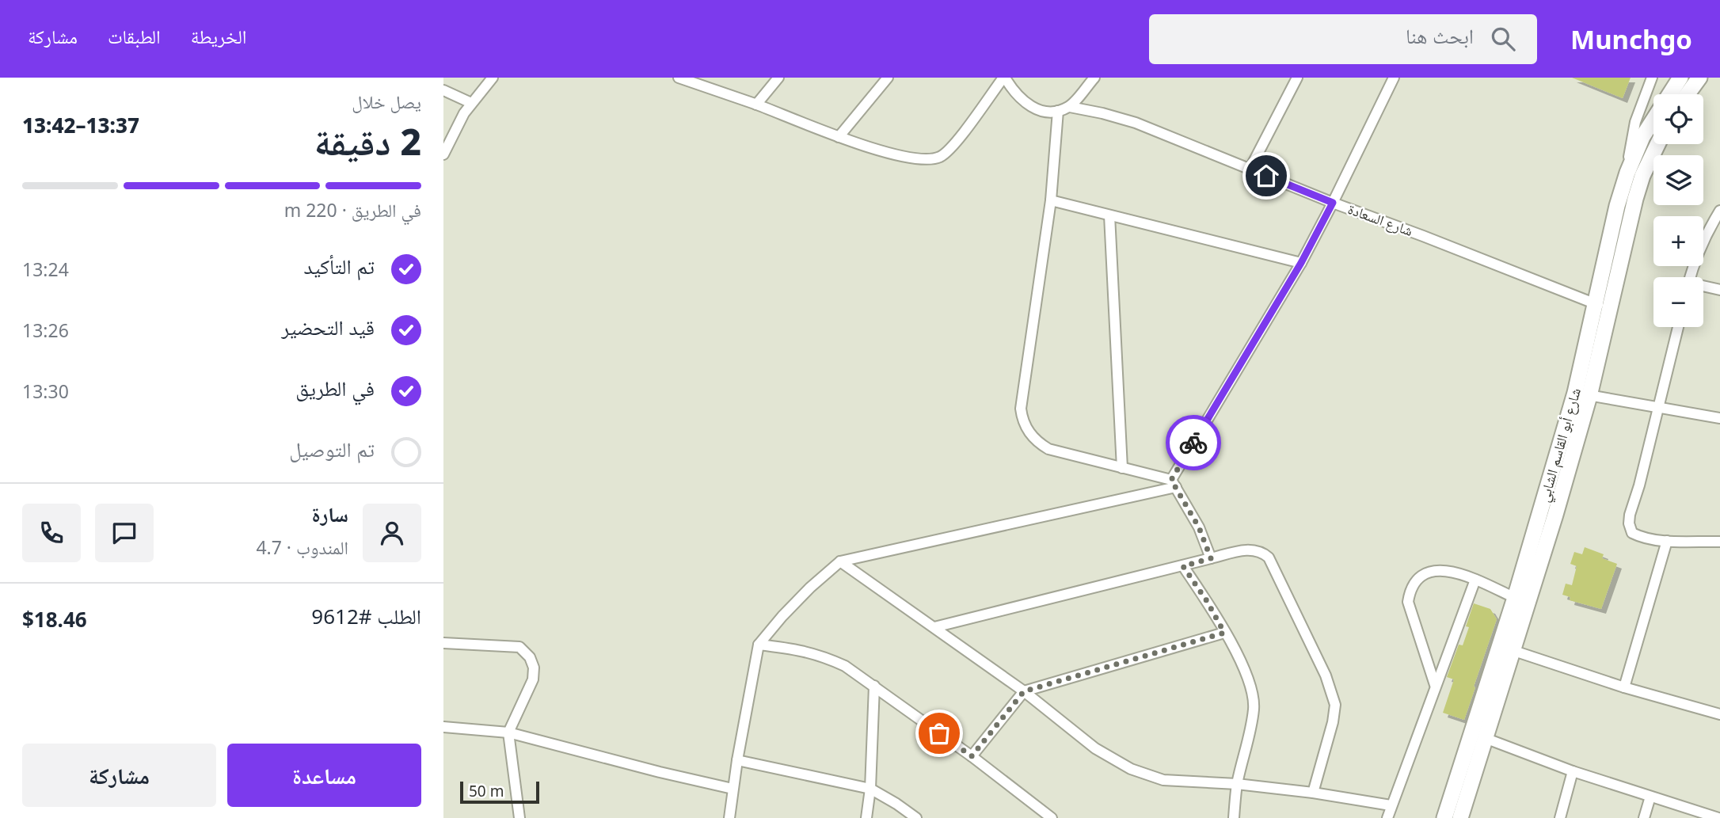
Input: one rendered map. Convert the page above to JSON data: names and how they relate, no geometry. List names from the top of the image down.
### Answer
{
  "streets": {
    "main road": ["شارع أبو القاسم الشابي"],
    "street": ["شارع السعادة"]
  },
  "crossings": [
    ["شارع السعادة", "شارع أبو القاسم الشابي"]
  ],
  "scale_bar": "50 m",
  "page": {
    "header": "Munchgo",
    "search": "ابحث هنا",
    "nav": ["الخريطة", "الطبقات", "مشاركة"],
    "heading": ["2 دقيقة", "يصل خلال", "13:37–13:42"],
    "panel": [
      "سارة",
      "المندوب · 4.7",
      "الطلب #9612",
      "$18.46"
    ],
    "map_buttons": ["+", "−"],
    "bar": "في الطريق · 220 m",
    "list": [
      ["تم التأكيد", "13:24"],
      ["قيد التحضير", "13:26"],
      ["في الطريق", "13:30"],
      "تم التوصيل"
    ],
    "buttons": ["مساعدة", "مشاركة"],
    "scale": "50 m"
  }
}
